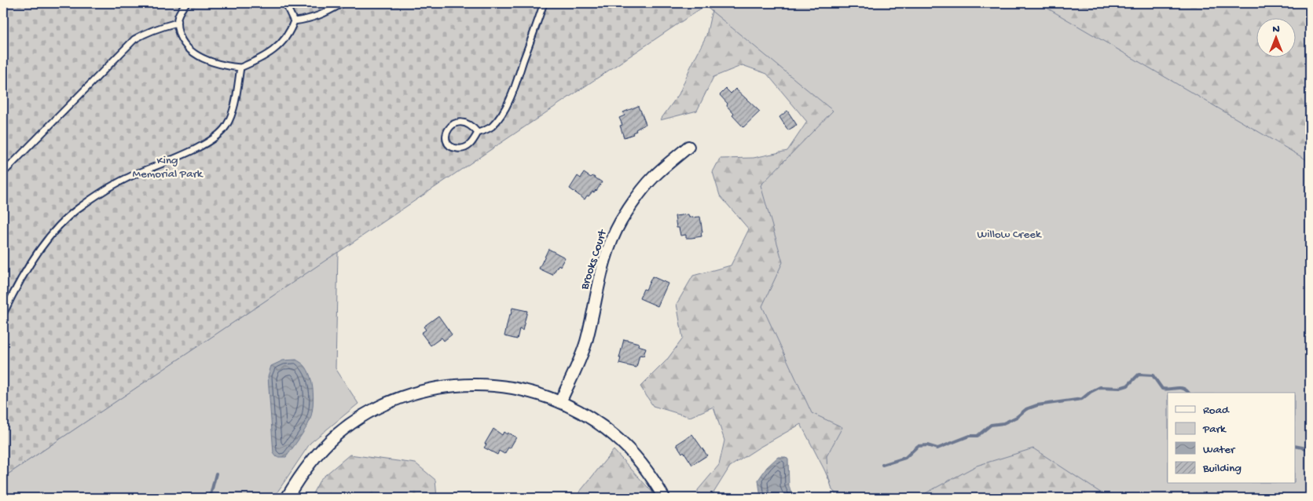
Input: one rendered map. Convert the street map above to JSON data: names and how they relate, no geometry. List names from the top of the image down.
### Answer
{
  "streets": {
    "street": ["Brooks Court"]
  },
  "parks": ["King Memorial Park", "Willow Creek"],
  "legend": [
    "Road",
    "Park",
    "Water",
    "Building"
  ],
  "north": "top"
}
